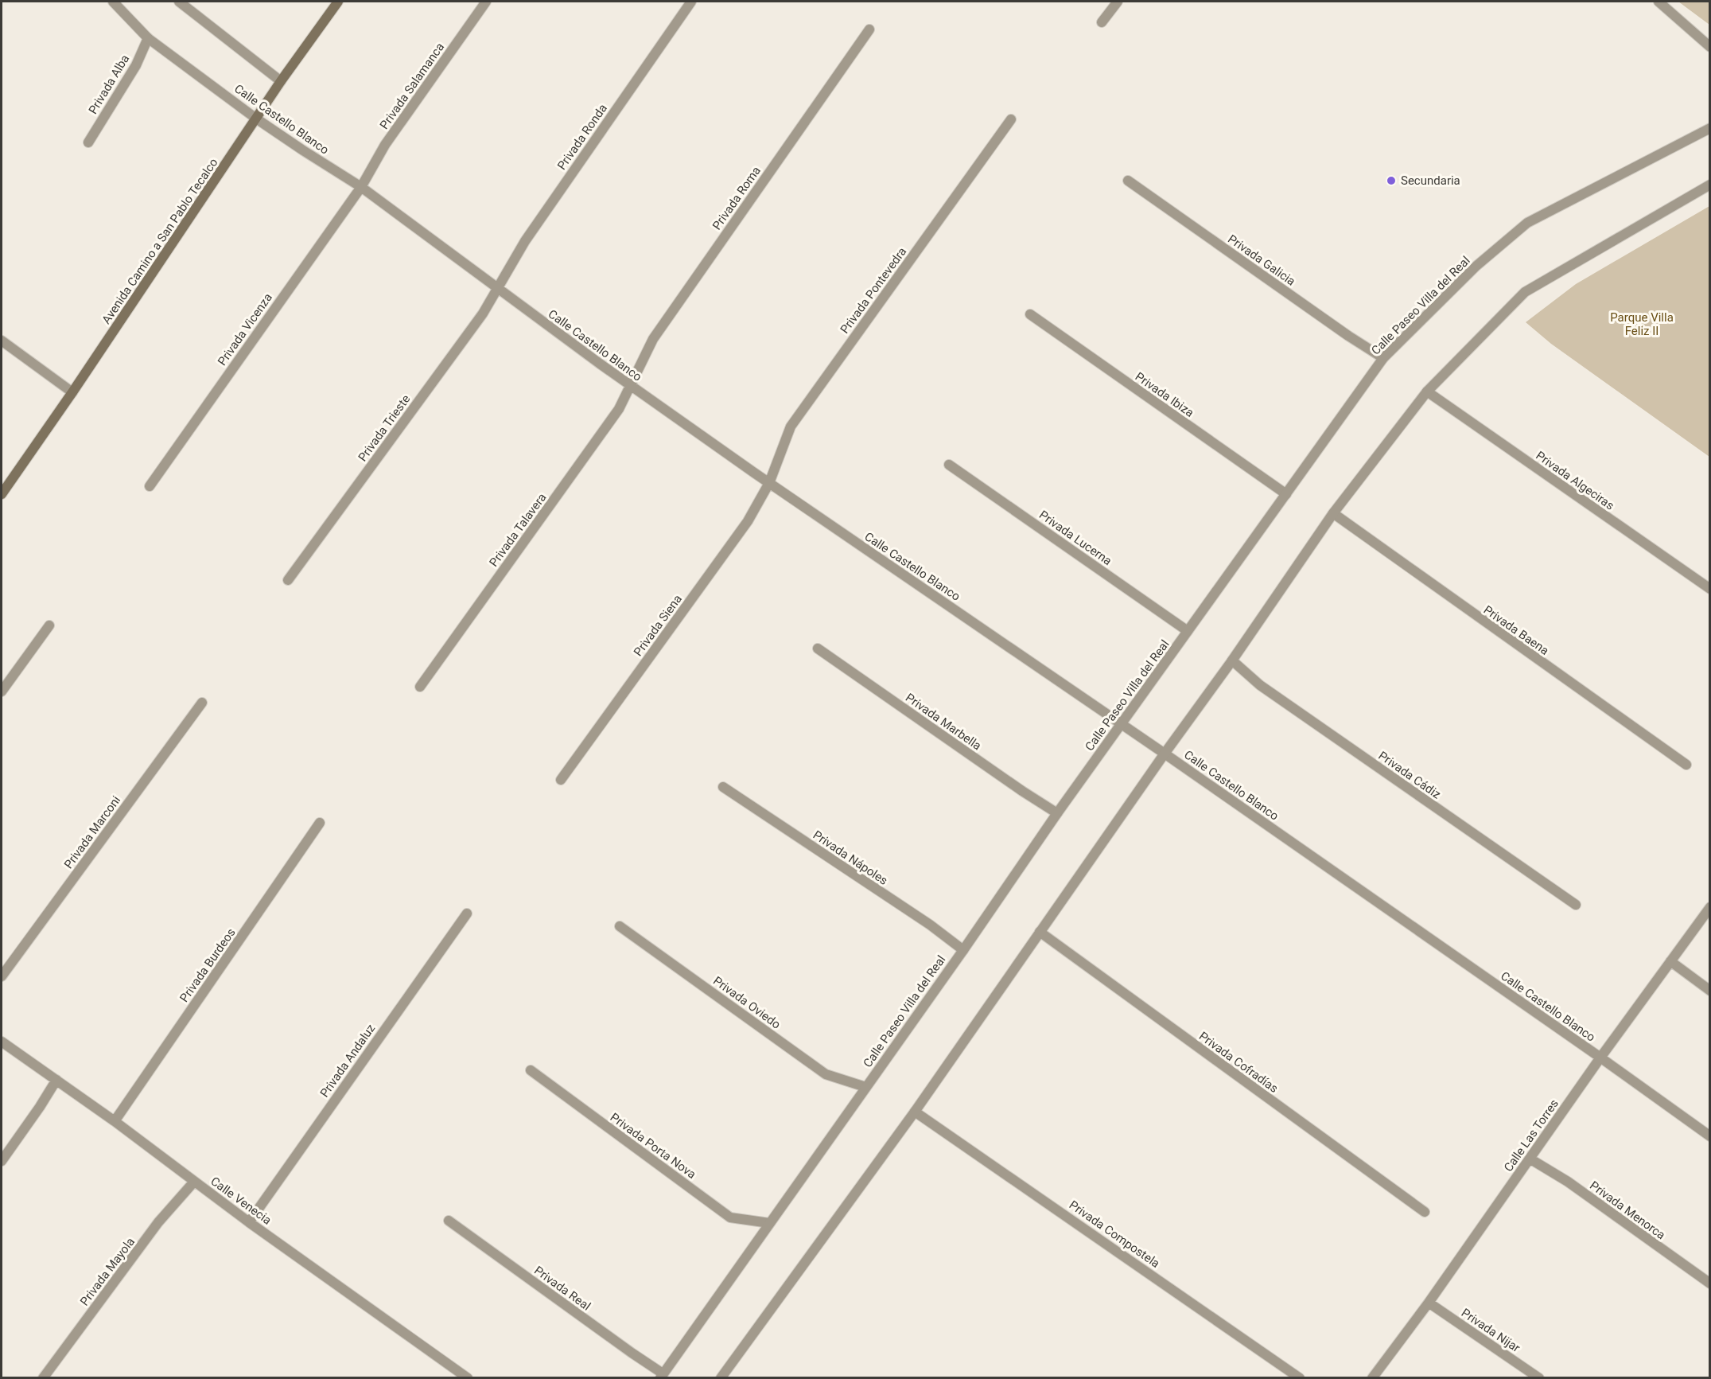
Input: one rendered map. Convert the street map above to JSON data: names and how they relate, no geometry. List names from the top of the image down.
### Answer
{
  "streets": {
    "main road": ["Avenida Camino a San Pablo Tecalco"],
    "street": [
      "Privada Alba",
      "Privada Salamanca",
      "Calle Castello Blanco",
      "Privada Ronda",
      "Privada Roma",
      "Privada Galicia",
      "Privada Pontevedra",
      "Calle Paseo Villa del Real",
      "Privada Vicenza",
      "Privada Ibiza",
      "Privada Trieste",
      "Privada Algeciras",
      "Privada Talavera",
      "Privada Lucerna",
      "Privada Siena",
      "Privada Baena",
      "Privada Marbella",
      "Privada Cádiz",
      "Privada Marconi",
      "Privada Nápoles",
      "Privada Burdeos",
      "Privada Oviedo",
      "Privada Andaluz",
      "Privada Cofradías",
      "Calle Las Torres",
      "Privada Porta Nova",
      "Calle Venecia",
      "Privada Menorca",
      "Privada Compostela",
      "Privada Mayola",
      "Privada Real",
      "Privada Nijar"
    ]
  },
  "crossings": [
    ["Privada Alba", "Calle Castello Blanco"],
    ["Privada Salamanca", "Calle Castello Blanco"],
    ["Privada Salamanca", "Privada Vicenza"],
    ["Calle Castello Blanco", "Privada Ronda"],
    ["Calle Castello Blanco", "Privada Roma"],
    ["Calle Castello Blanco", "Avenida Camino a San Pablo Tecalco"],
    ["Calle Castello Blanco", "Privada Pontevedra"],
    ["Calle Castello Blanco", "Calle Paseo Villa del Real"],
    ["Calle Castello Blanco", "Privada Vicenza"],
    ["Calle Castello Blanco", "Privada Trieste"],
    ["Calle Castello Blanco", "Privada Talavera"],
    ["Calle Castello Blanco", "Privada Siena"],
    ["Calle Castello Blanco", "Calle Las Torres"],
    ["Privada Ronda", "Privada Trieste"],
    ["Privada Roma", "Privada Talavera"],
    ["Privada Galicia", "Calle Paseo Villa del Real"],
    ["Privada Pontevedra", "Privada Siena"],
    ["Calle Paseo Villa del Real", "Privada Ibiza"],
    ["Calle Paseo Villa del Real", "Privada Lucerna"],
    ["Calle Paseo Villa del Real", "Privada Marbella"],
    ["Calle Paseo Villa del Real", "Privada Nápoles"],
    ["Calle Paseo Villa del Real", "Privada Oviedo"],
    ["Calle Paseo Villa del Real", "Privada Porta Nova"],
    ["Calle Paseo Villa del Real", "Privada Real"],
    ["Privada Burdeos", "Calle Venecia"],
    ["Privada Andaluz", "Calle Venecia"],
    ["Calle Las Torres", "Privada Menorca"],
    ["Calle Las Torres", "Privada Nijar"],
    ["Calle Venecia", "Privada Mayola"]
  ],
  "parks": ["Parque Villa Feliz II"],
  "places": ["Secundaria"]
}
